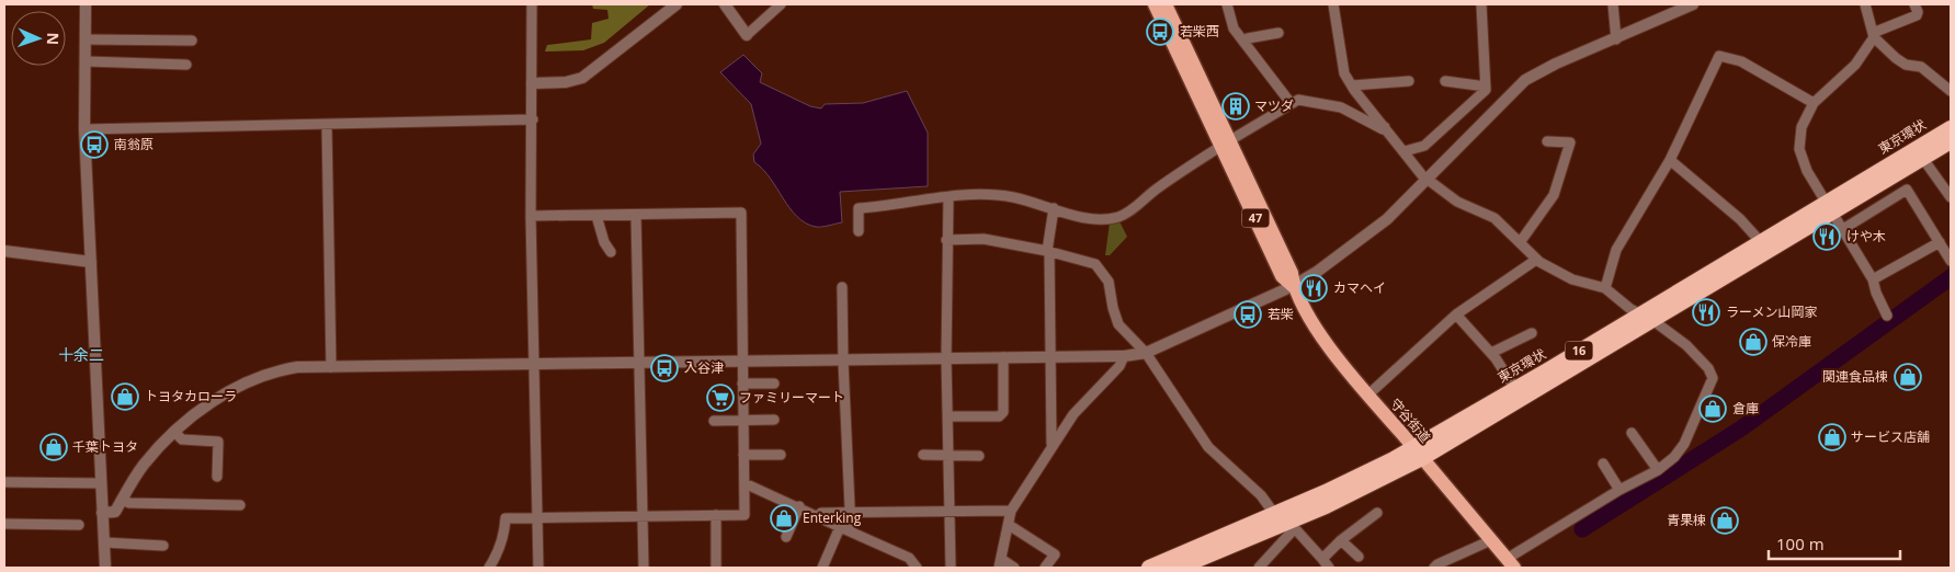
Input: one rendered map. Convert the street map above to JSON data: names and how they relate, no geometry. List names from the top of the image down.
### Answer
{
  "streets": {
    "highway": ["東京環状", "16"],
    "main road": ["47", "守谷街道"]
  },
  "crossings": [
    ["東京環状", "守谷街道"]
  ],
  "districts": ["十余二"],
  "places": {
    "bus stop": [
      "若柴西",
      "南翁原",
      "若柴",
      "入谷津"
    ],
    "building": ["マツダ"],
    "restaurant": ["けや木", "カマヘイ", "ラーメン山岡家"],
    "shop": [
      "保冷庫",
      "関連食品棟",
      "トヨタカローラ",
      "倉庫",
      "サービス店舗",
      "千葉トヨタ",
      "Enterking",
      "青果棟"
    ],
    "supermarket": ["ファミリーマート"]
  },
  "scale_bar": "100 m",
  "north": "right"
}
